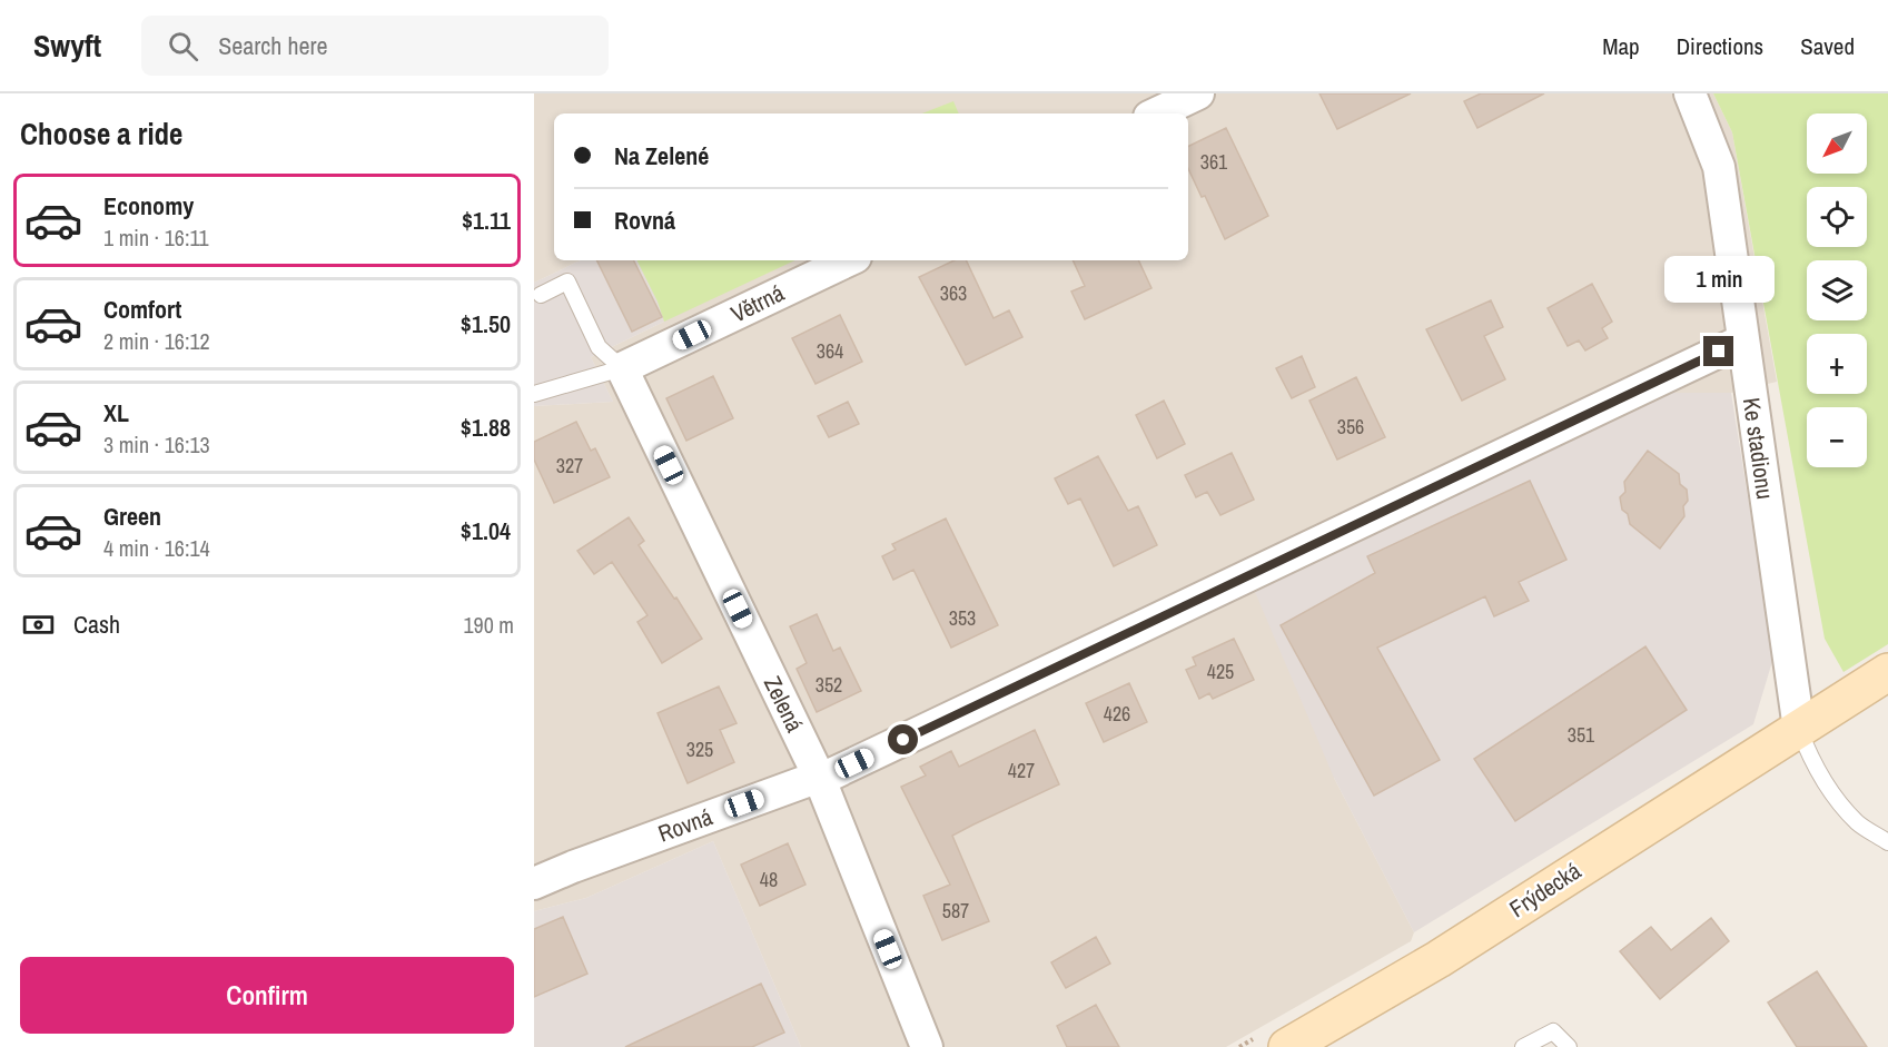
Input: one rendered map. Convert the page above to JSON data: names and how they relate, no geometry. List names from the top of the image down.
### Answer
{
  "streets": {
    "main road": ["Frýdecká"],
    "street": [
      "Větrná",
      "Ke stadionu",
      "Zelená",
      "Rovná"
    ]
  },
  "crossings": [
    ["Větrná", "Zelená"],
    ["Ke stadionu", "Rovná"],
    ["Ke stadionu", "Frýdecká"],
    ["Zelená", "Rovná"]
  ],
  "house_numbers": [
    "361",
    "363",
    "364",
    "356",
    "327",
    "353",
    "425",
    "352",
    "426",
    "351",
    "325",
    "427",
    "48",
    "587"
  ],
  "north": "bottom left",
  "page": {
    "header": "Swyft",
    "search": "Search here",
    "nav": ["Map", "Directions", "Saved"],
    "heading": "Choose a ride",
    "map_buttons": ["+", "−"],
    "banner": ["Na Zelené", "Rovná"],
    "list": [
      {
        "name": "Economy",
        "note": "1 min · 16:11",
        "value": "$1.11"
      },
      {
        "name": "Comfort",
        "note": "2 min · 16:12",
        "value": "$1.50"
      },
      {
        "name": "XL",
        "note": "3 min · 16:13",
        "value": "$1.88"
      },
      {
        "name": "Green",
        "note": "4 min · 16:14",
        "value": "$1.04"
      }
    ],
    "bubble": "1 min",
    "pay": ["Cash", "190 m"],
    "buttons": "Confirm"
  }
}
